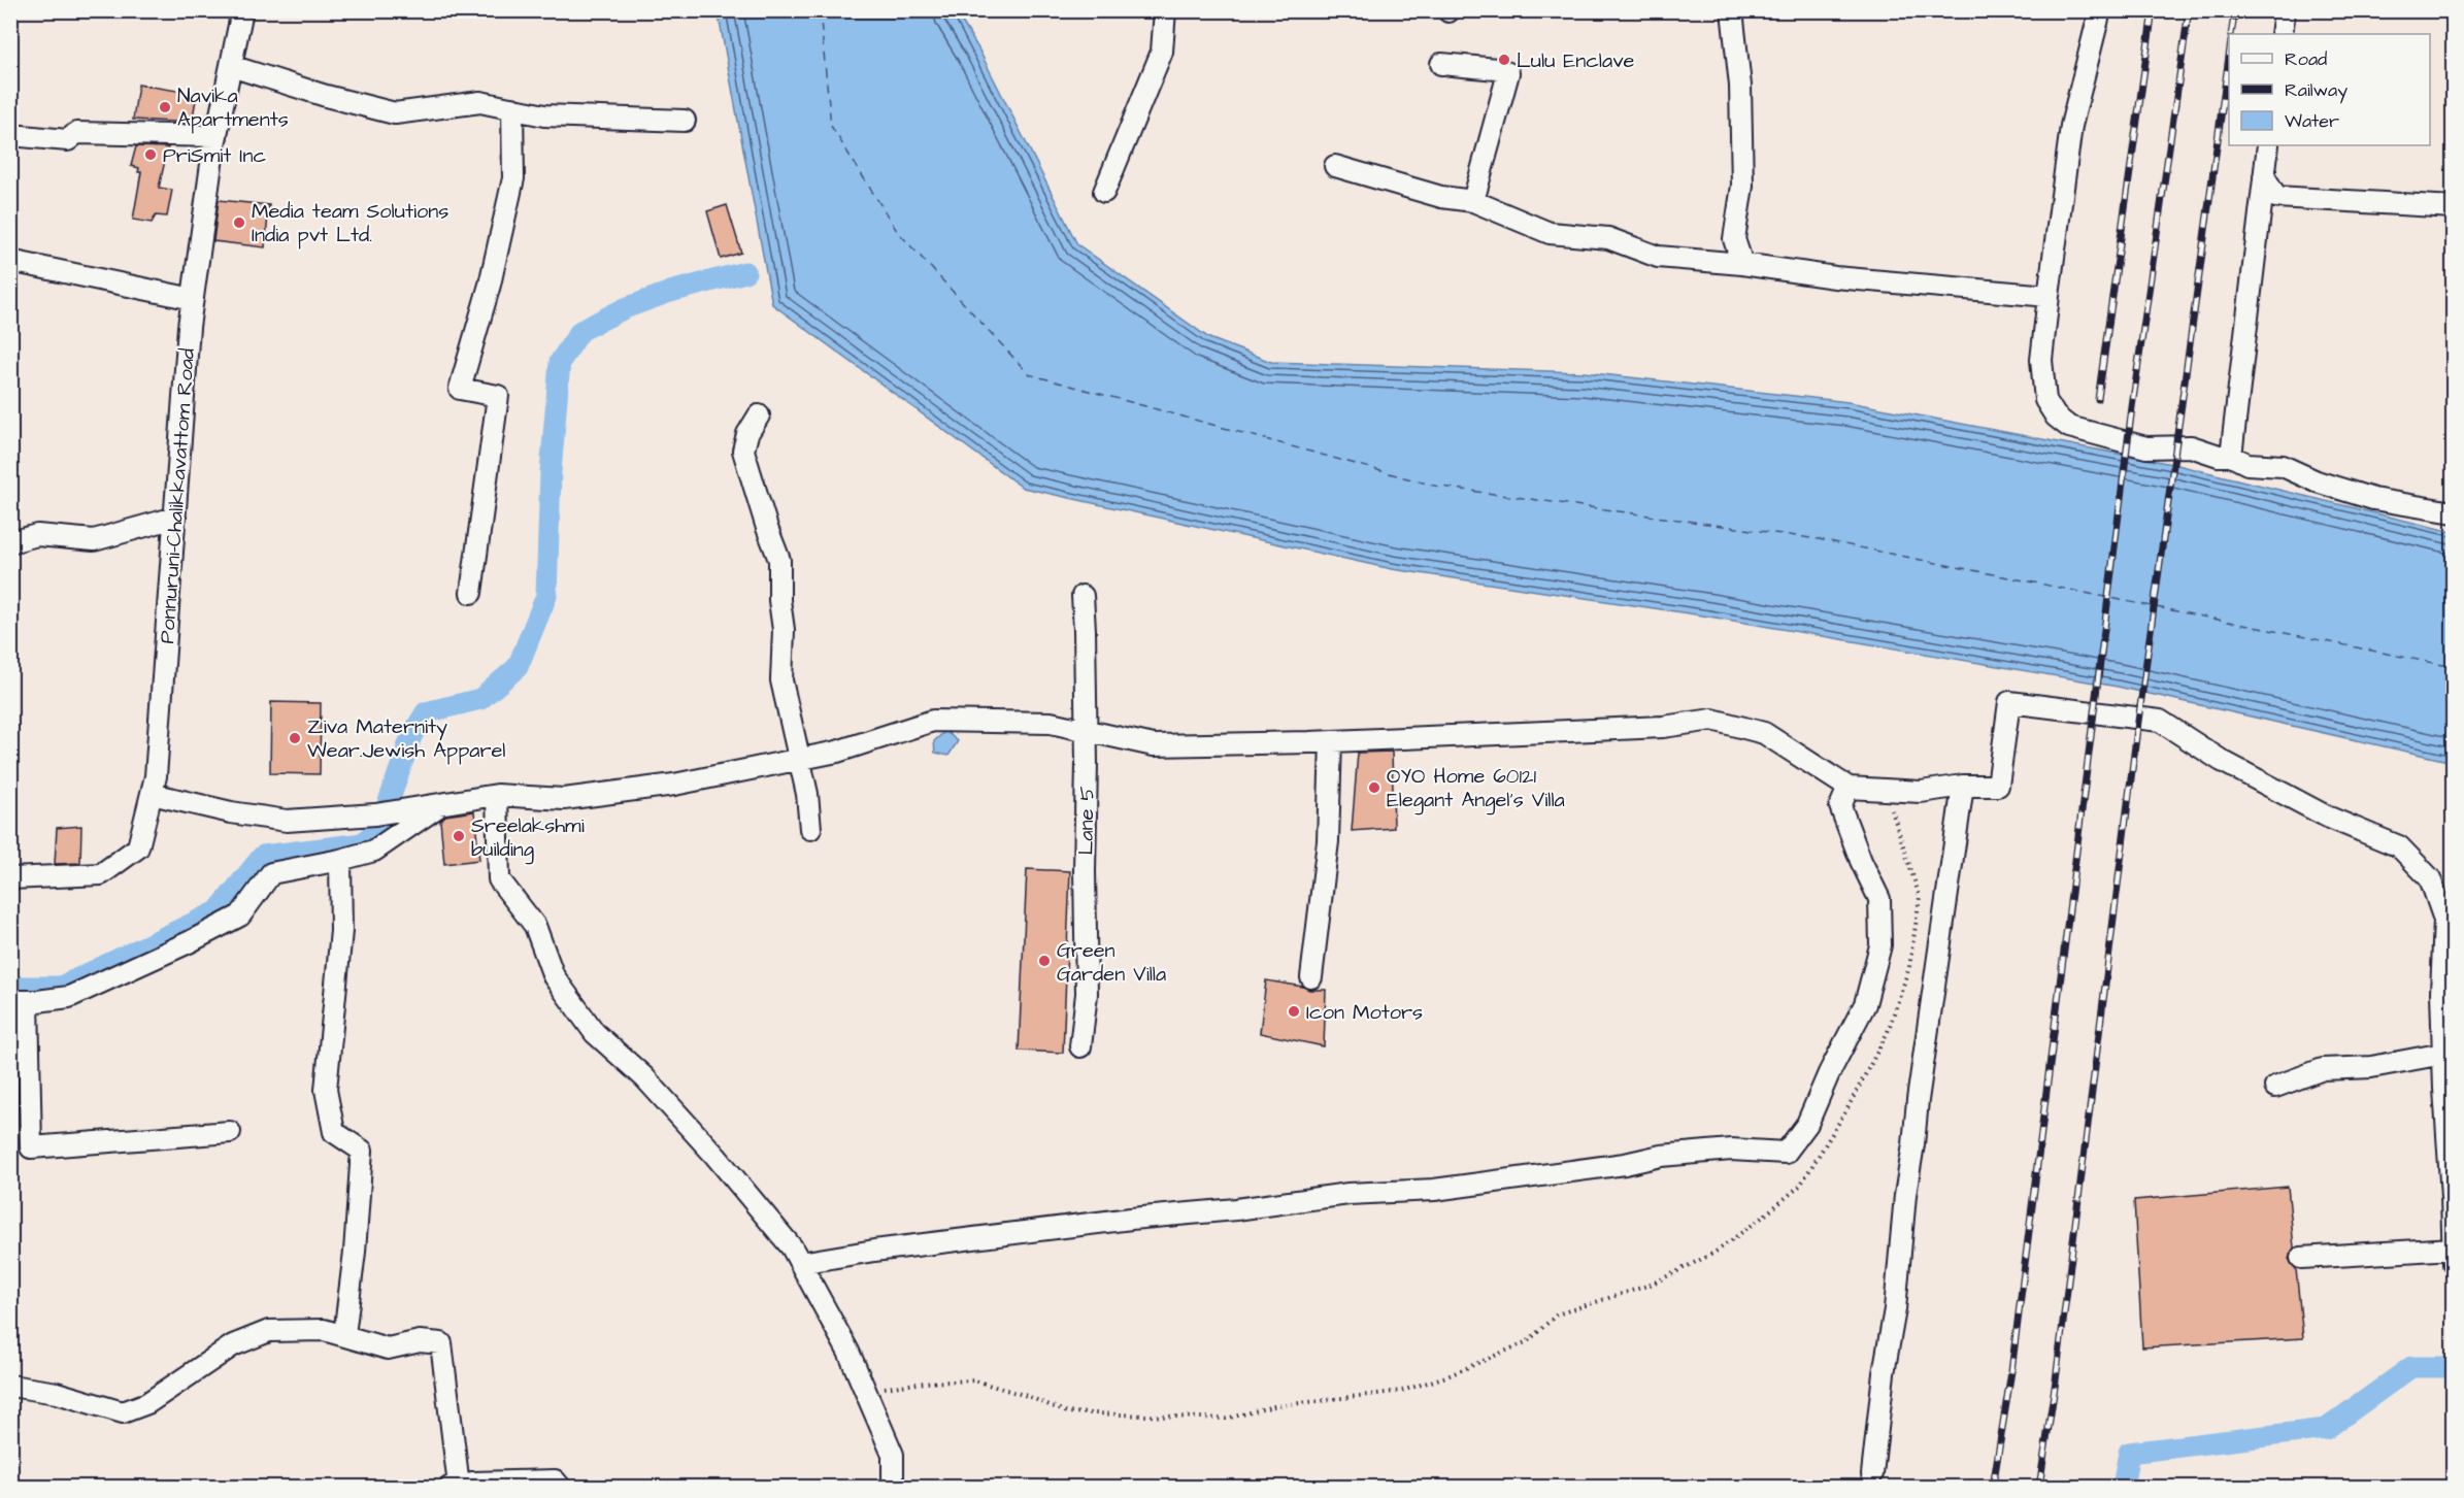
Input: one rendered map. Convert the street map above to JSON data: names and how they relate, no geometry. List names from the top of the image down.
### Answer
{
  "streets": {
    "street": ["Ponnuruni-Chalikkavattom Road", "Lane 5"]
  },
  "places": [
    "Lulu Enclave",
    "Navika Apartments",
    "PriSmit Inc",
    "Media team Solutions India pvt Ltd.",
    "Ziva Maternity Wear.Jewish Apparel",
    "OYO Home 60121 Elegant Angel's Villa",
    "Sreelakshmi building",
    "Green Garden Villa",
    "Icon Motors"
  ],
  "legend": ["Road", "Railway", "Water"]
}
